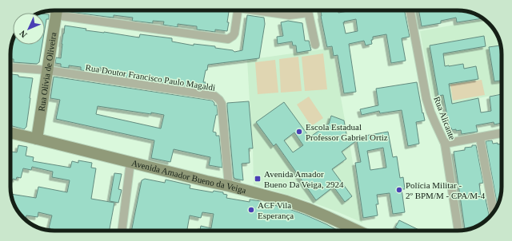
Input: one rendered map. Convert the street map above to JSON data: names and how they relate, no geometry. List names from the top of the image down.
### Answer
{
  "streets": {
    "main road": ["Rua Olívia de Oliveira", "Avenida Amador Bueno da Veiga"],
    "street": ["Rua Doutor Francisco Paulo Magaldi", "Rua Alicante"]
  },
  "crossings": [
    ["Rua Olívia de Oliveira", "Rua Doutor Francisco Paulo Magaldi"],
    ["Rua Olívia de Oliveira", "Avenida Amador Bueno da Veiga"],
    ["Rua Doutor Francisco Paulo Magaldi", "Avenida Amador Bueno da Veiga"]
  ],
  "places": {
    "other": ["Escola Estadual Professor Gabriel Ortiz", "Polícia Militar - 2º BPM/M - CPA/M-4", "ACF Vila Esperança"],
    "transit": ["Avenida Amador Bueno Da Veiga, 2924"]
  },
  "north": "bottom left"
}
